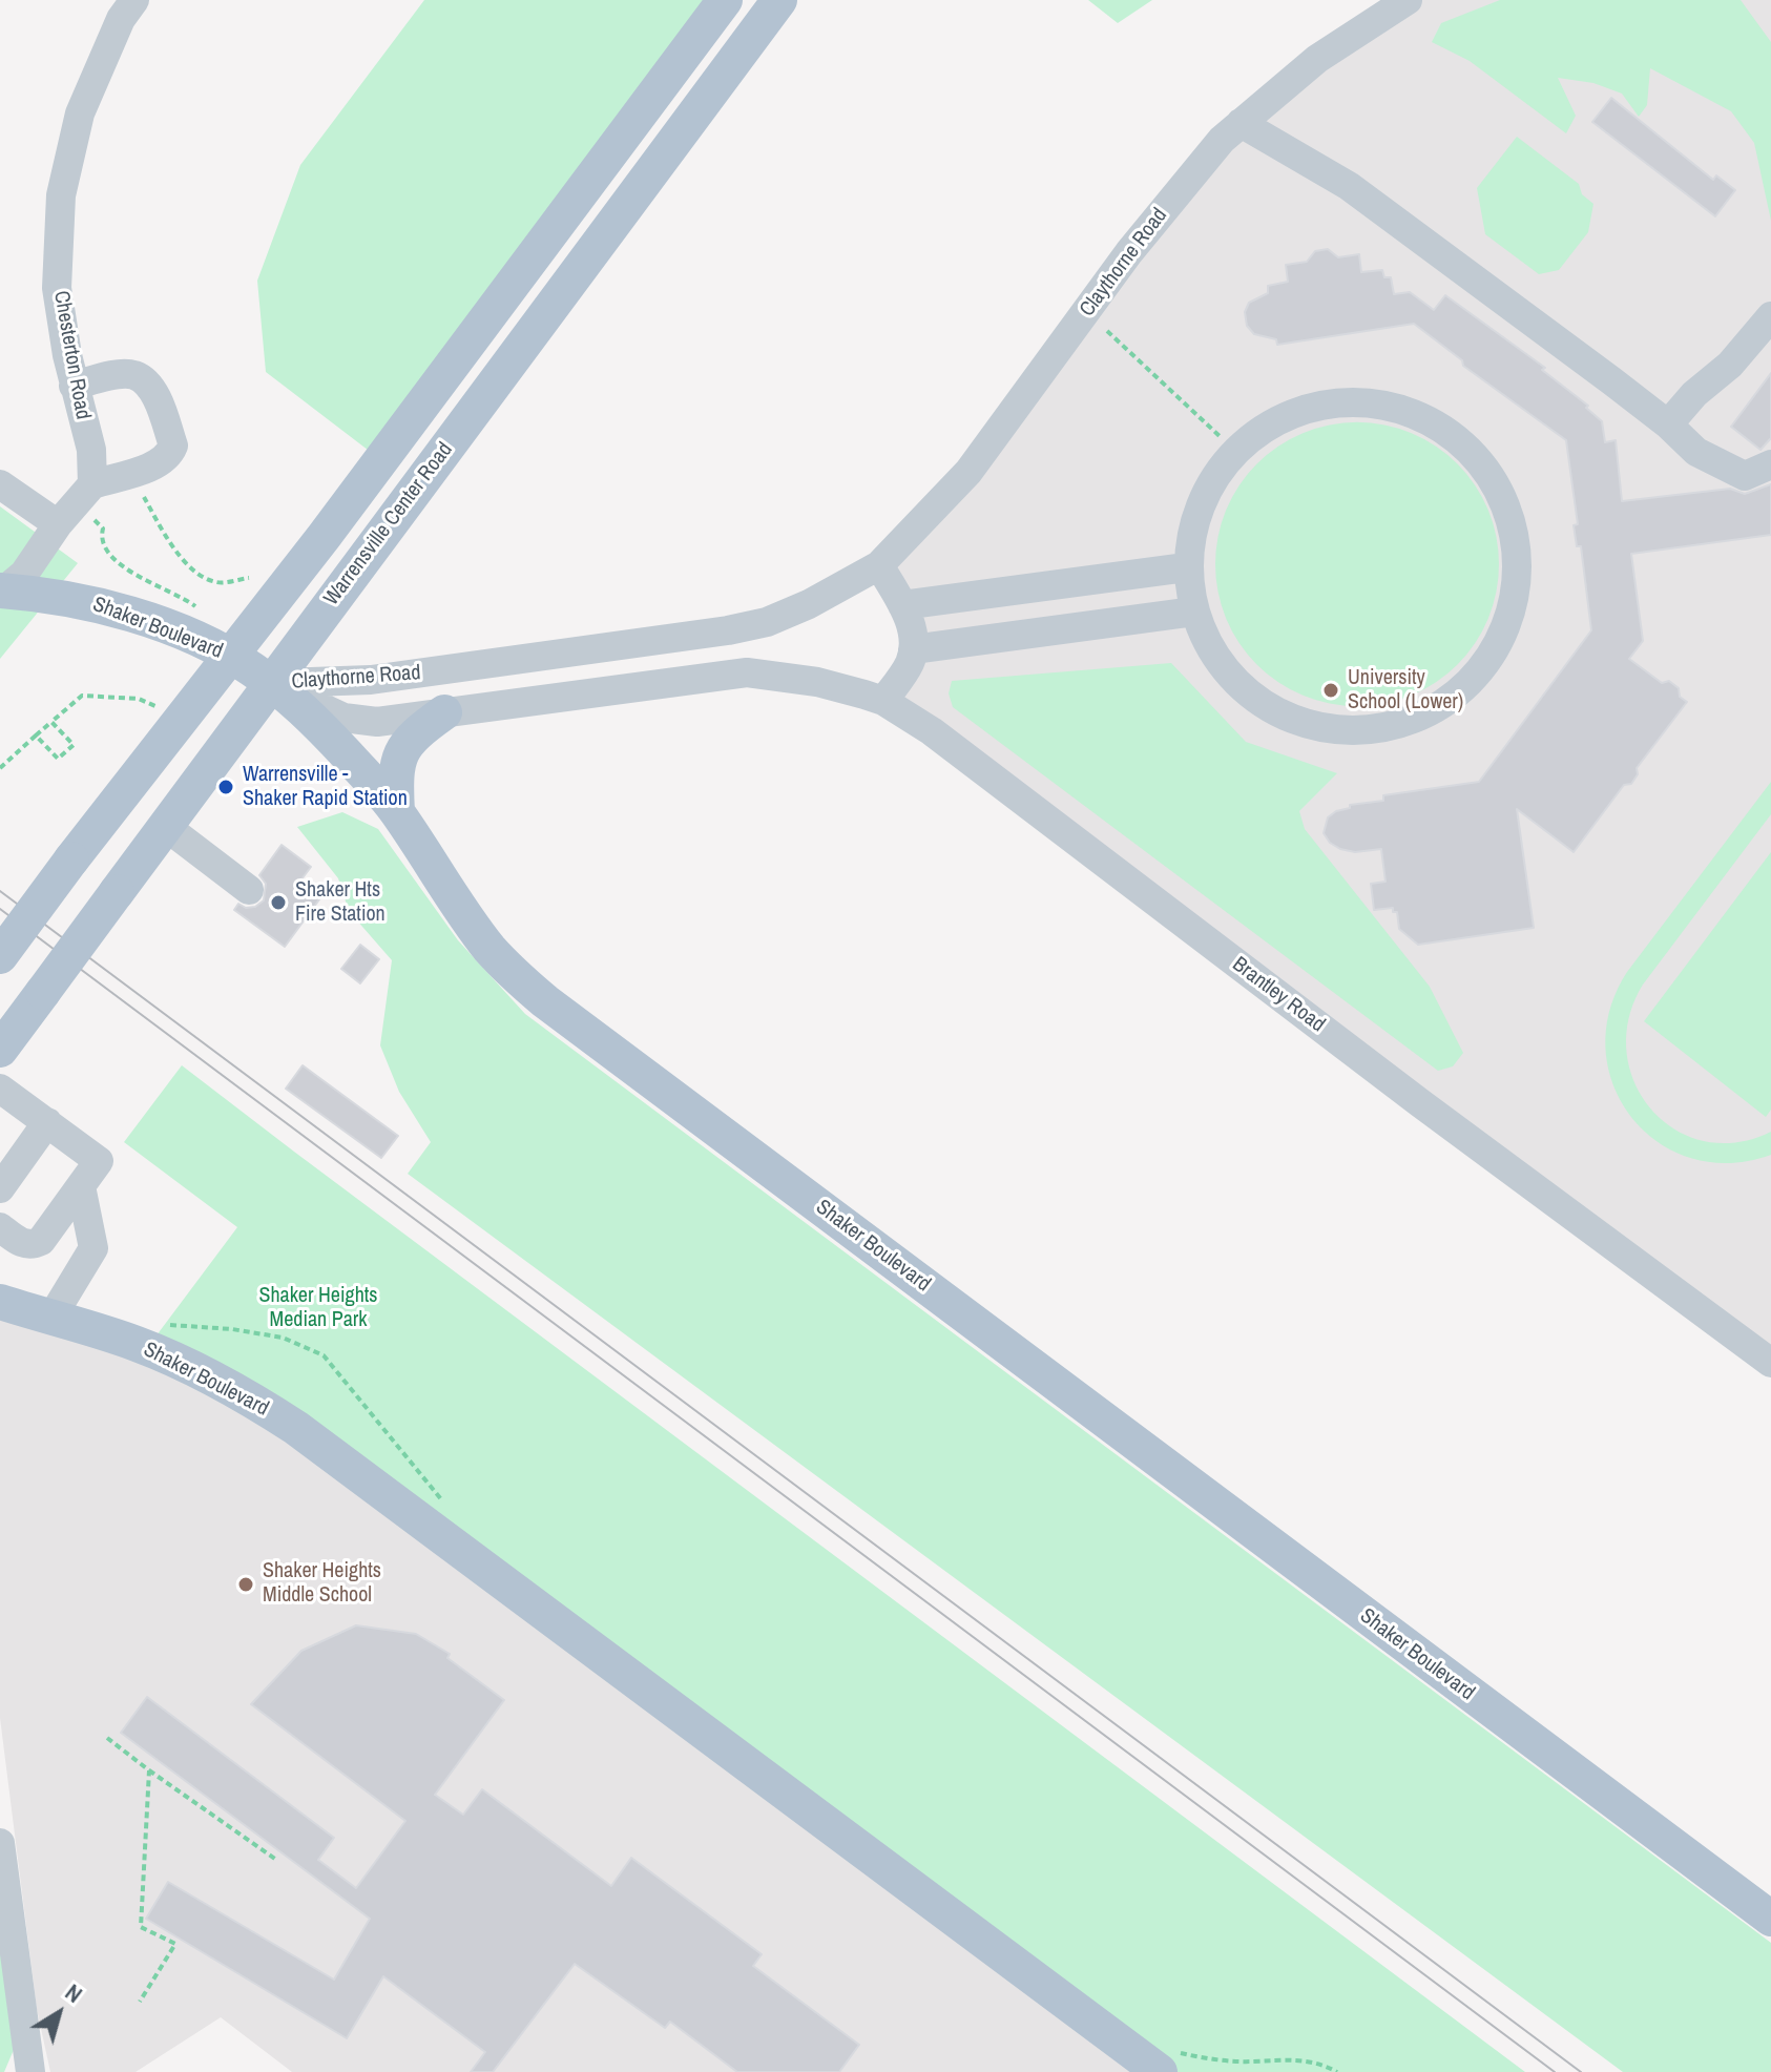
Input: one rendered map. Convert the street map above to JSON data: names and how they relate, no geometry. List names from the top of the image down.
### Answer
{
  "streets": {
    "main road": ["Warrensville Center Road", "Shaker Boulevard"],
    "street": ["Claythorne Road", "Chesterton Road", "Brantley Road"]
  },
  "crossings": [
    ["Claythorne Road", "Warrensville Center Road"],
    ["Claythorne Road", "Shaker Boulevard"],
    ["Claythorne Road", "Brantley Road"],
    ["Warrensville Center Road", "Shaker Boulevard"]
  ],
  "parks": ["Shaker Heights Median Park"],
  "places": [
    "University School (Lower)",
    "Warrensville - Shaker Rapid Station",
    "Shaker Hts Fire Station",
    "Shaker Heights Middle School"
  ],
  "north": "top right"
}
